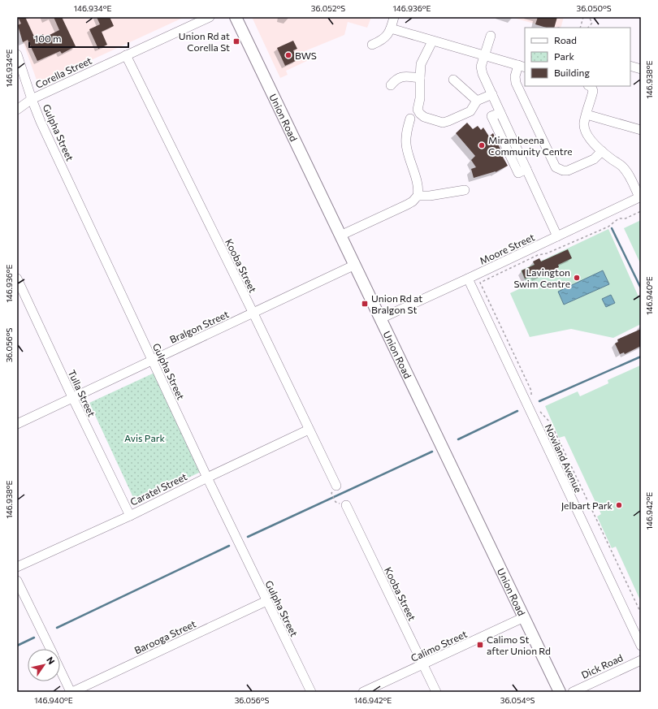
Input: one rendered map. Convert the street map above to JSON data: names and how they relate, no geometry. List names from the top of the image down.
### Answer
{
  "streets": {
    "main road": ["Union Road"],
    "street": [
      "Corella Street",
      "Gulpha Street",
      "Moore Street",
      "Kooba Street",
      "Bralgon Street",
      "Tulla Street",
      "Nowland Avenue",
      "Caratel Street",
      "Barooga Street",
      "Calimo Street",
      "Dick Road"
    ]
  },
  "crossings": [
    ["Corella Street", "Gulpha Street"],
    ["Corella Street", "Kooba Street"],
    ["Union Road", "Moore Street"],
    ["Union Road", "Bralgon Street"],
    ["Union Road", "Calimo Street"],
    ["Gulpha Street", "Bralgon Street"],
    ["Gulpha Street", "Caratel Street"],
    ["Gulpha Street", "Barooga Street"],
    ["Moore Street", "Nowland Avenue"],
    ["Kooba Street", "Bralgon Street"],
    ["Kooba Street", "Caratel Street"],
    ["Kooba Street", "Calimo Street"],
    ["Bralgon Street", "Tulla Street"],
    ["Tulla Street", "Caratel Street"]
  ],
  "parks": ["Avis Park"],
  "places": {
    "transit": ["Union Rd at Corella St", "Union Rd at Bralgon St", "Calimo St after Union Rd"],
    "other": [
      "BWS",
      "Mirambeena Community Centre",
      "Lavington Swim Centre",
      "Jelbart Park"
    ]
  },
  "legend": ["Road", "Park", "Building"],
  "scale_bar": "100 m",
  "north": "top right",
  "coordinates": [
    "146.934°E",
    "36.052°S",
    "146.936°E",
    "36.050°S",
    "146.938°E",
    "146.940°E",
    "36.056°S",
    "146.942°E",
    "36.054°S"
  ]
}
